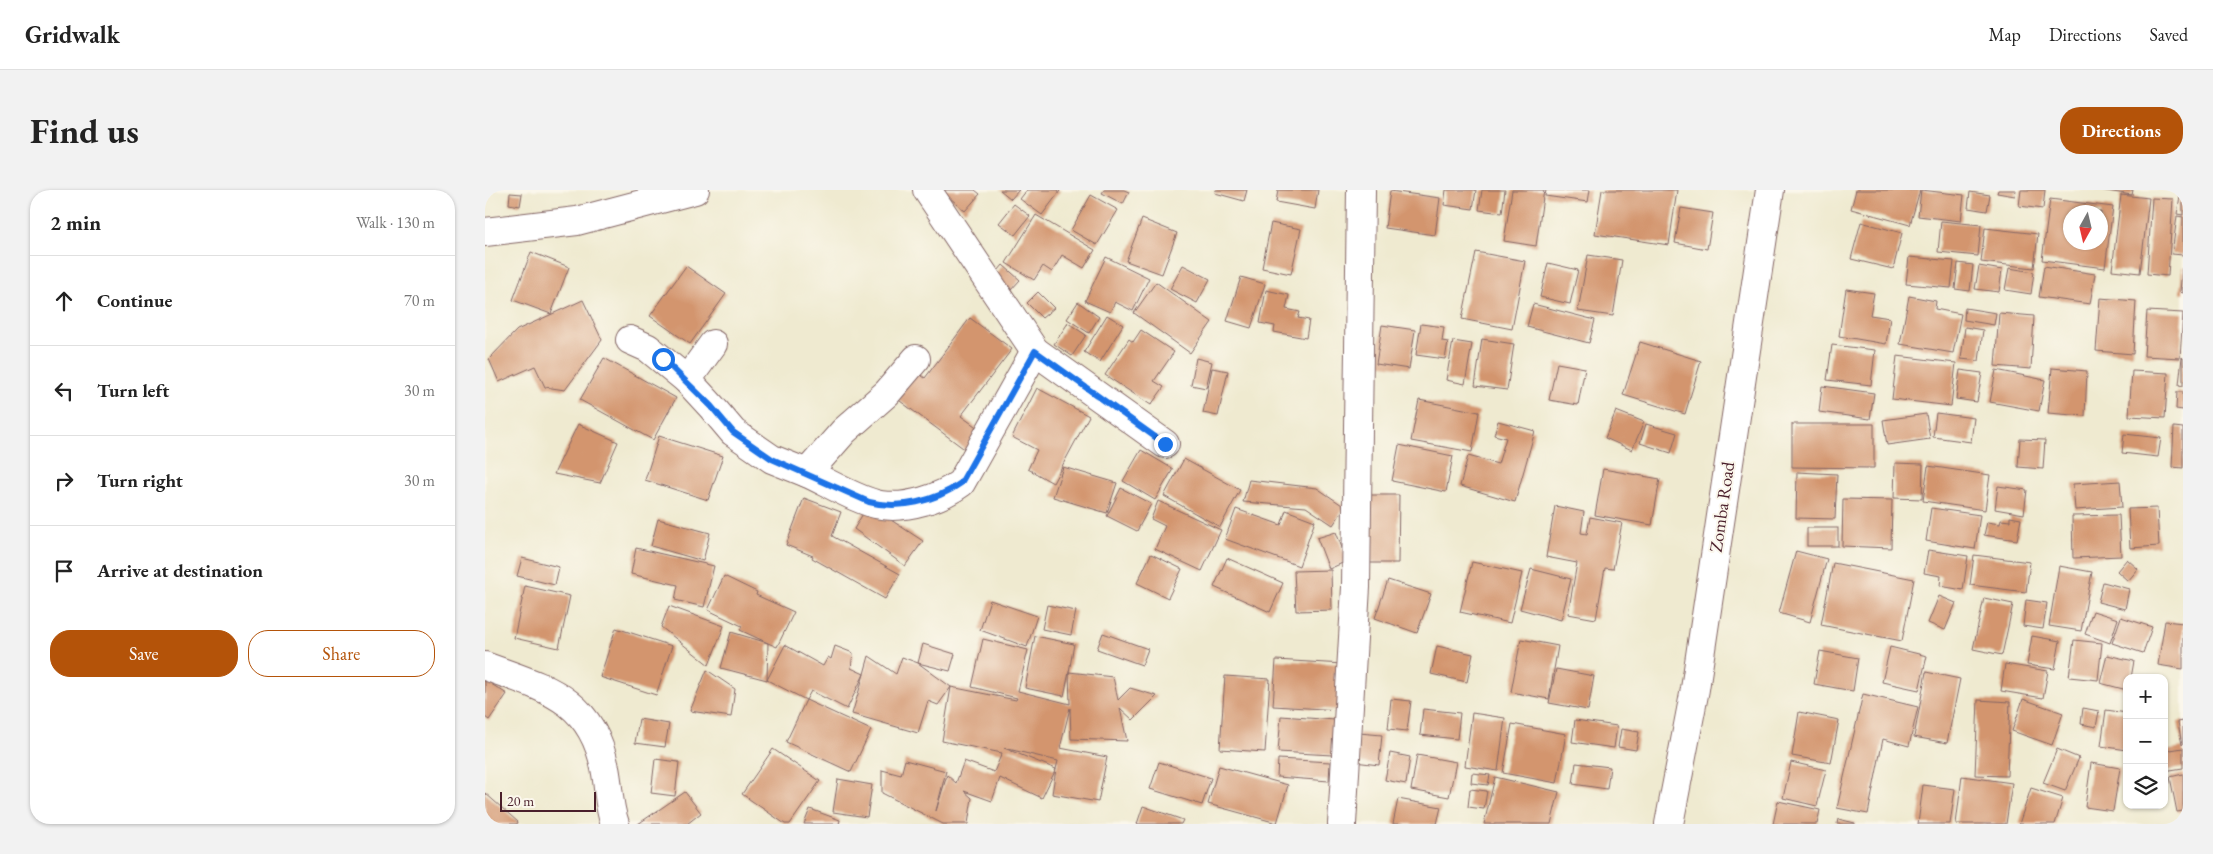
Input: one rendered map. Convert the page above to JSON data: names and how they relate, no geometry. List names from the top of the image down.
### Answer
{
  "streets": {
    "main road": ["Zomba Road"]
  },
  "scale_bar": "20 m",
  "north": "bottom",
  "page": {
    "header": "Gridwalk",
    "nav": ["Map", "Directions", "Saved"],
    "buttons": [
      "Directions",
      ["Save", "Share"]
    ],
    "title": "Find us",
    "heading": ["2 min", "Walk · 130 m"],
    "list": [
      ["Continue", "70 m"],
      ["Turn left", "30 m"],
      ["Turn right", "30 m"],
      "Arrive at destination"
    ],
    "map_buttons": ["+", "−"],
    "scale": "20 m"
  }
}
